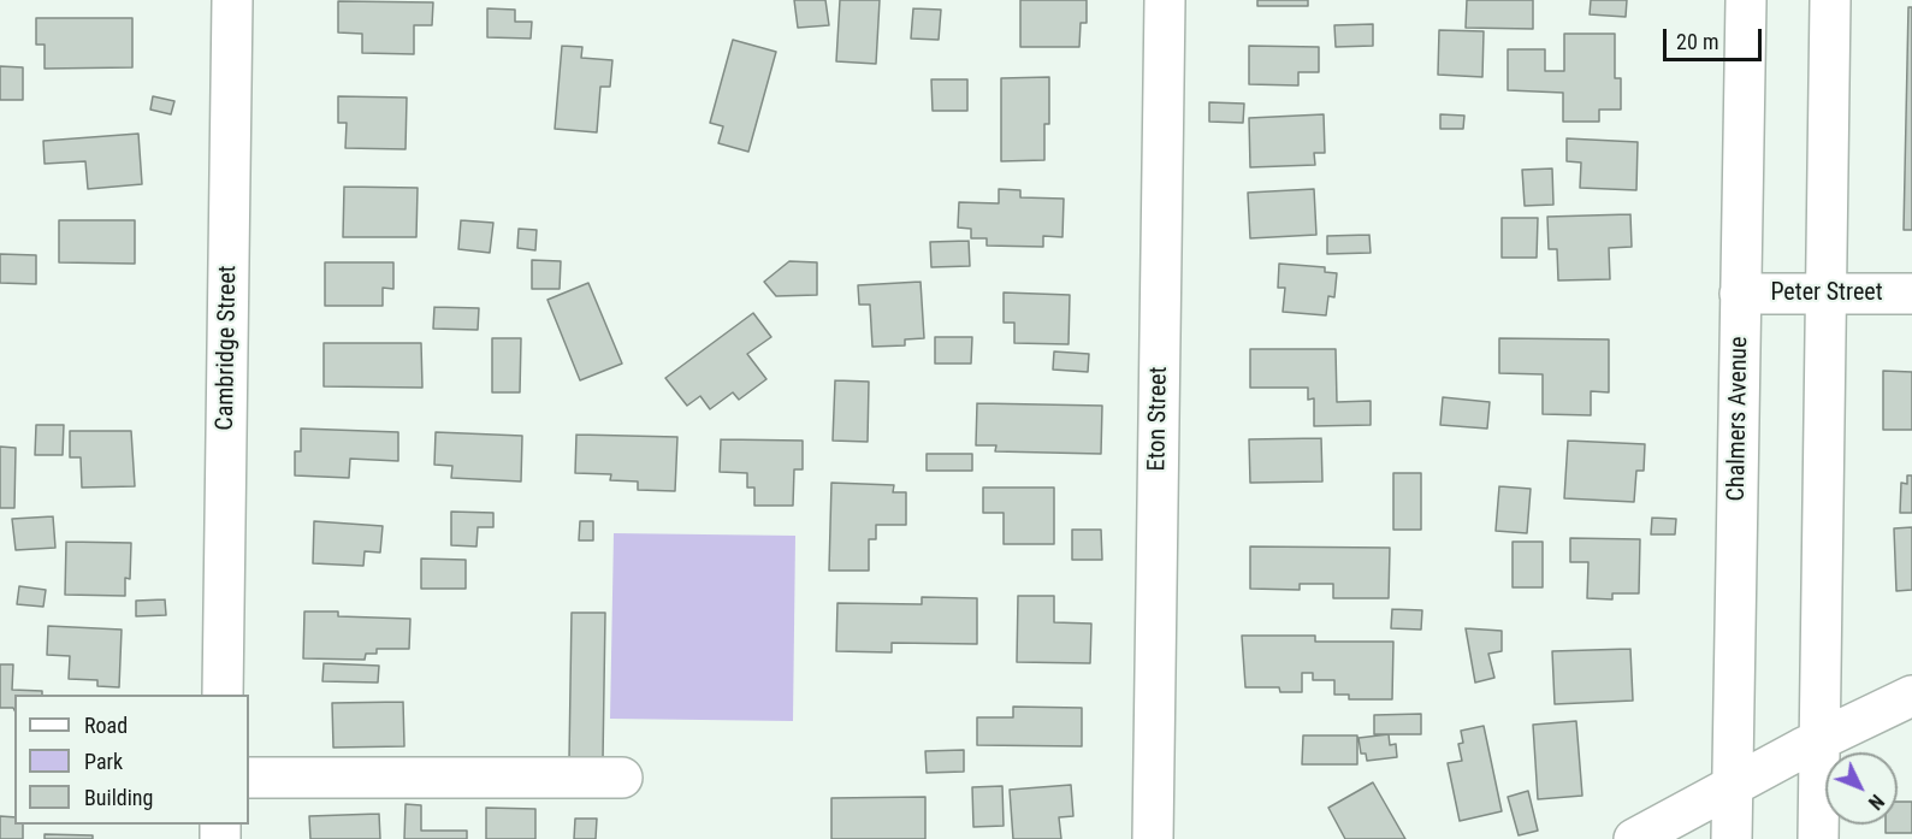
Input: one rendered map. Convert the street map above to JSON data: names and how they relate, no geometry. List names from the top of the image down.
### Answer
{
  "streets": {
    "street": [
      "Peter Street",
      "Cambridge Street",
      "Eton Street",
      "Chalmers Avenue"
    ]
  },
  "crossings": [
    ["Peter Street", "Chalmers Avenue"]
  ],
  "legend": ["Road", "Park", "Building"],
  "scale_bar": "20 m",
  "north": "bottom right"
}
